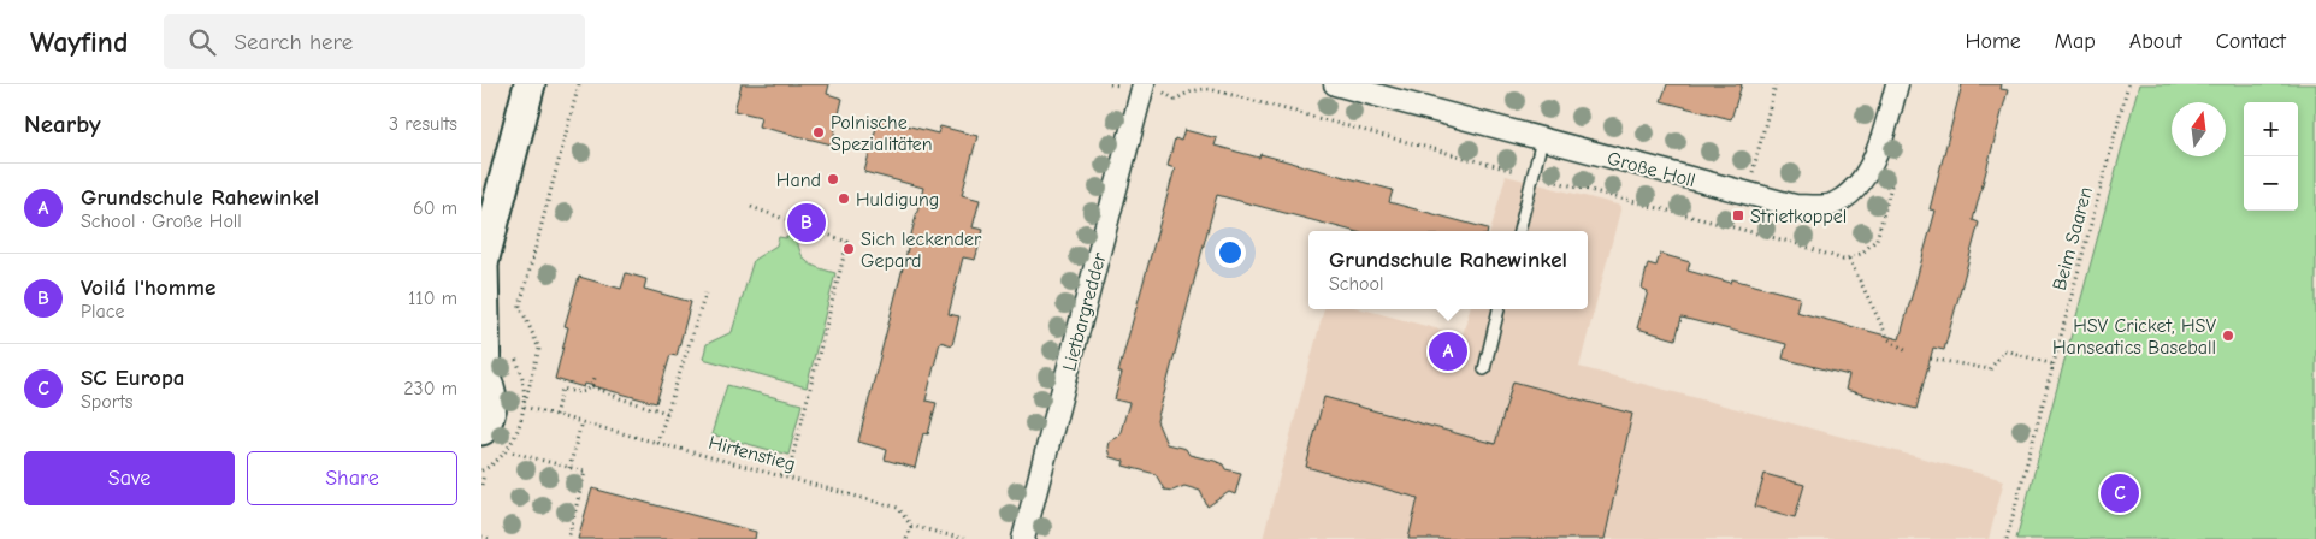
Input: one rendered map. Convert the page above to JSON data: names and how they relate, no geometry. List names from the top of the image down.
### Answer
{
  "streets": {
    "street": ["Große Holl", "Lietbargredder"],
    "path": ["Beim Saaren", "Hirtenstieg"]
  },
  "places": {
    "other": [
      "Polnische Spezialitäten",
      "Hand",
      "Huldigung",
      "Sich leckender Gepard",
      "HSV Cricket, HSV Hanseatics Baseball"
    ],
    "transit": ["Strietkoppel"]
  },
  "north": "top",
  "page": {
    "header": "Wayfind",
    "search": "Search here",
    "nav": [
      "Home",
      "Map",
      "About",
      "Contact"
    ],
    "heading": ["Nearby", "3 results"],
    "map_buttons": ["+", "−"],
    "list": [
      {
        "mark": "A",
        "name": "Grundschule Rahewinkel",
        "note": "School · Große Holl",
        "value": "60 m"
      },
      {
        "mark": "B",
        "name": "Voilá l'homme",
        "note": "Place",
        "value": "110 m"
      },
      {
        "mark": "C",
        "name": "SC Europa",
        "note": "Sports",
        "value": "230 m"
      }
    ],
    "pins": ["B", "A", "C"],
    "popup": ["Grundschule Rahewinkel", "School"],
    "buttons": ["Save", "Share"]
  }
}
